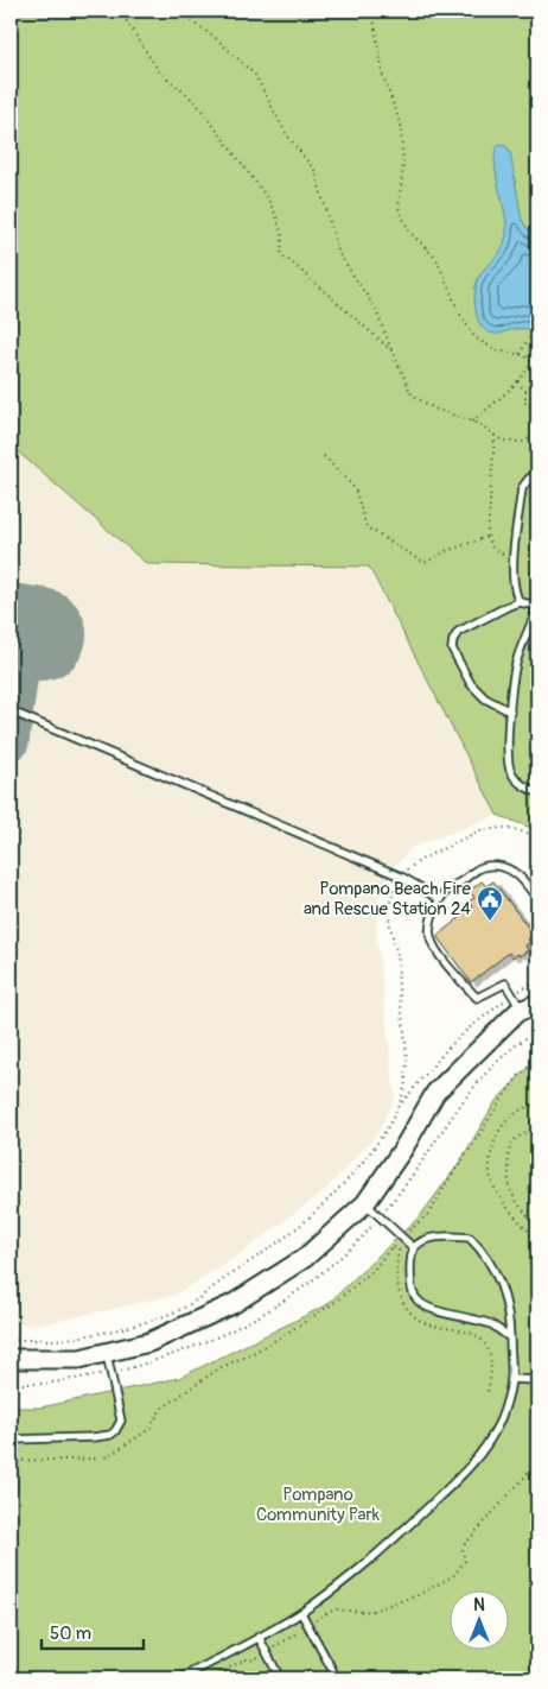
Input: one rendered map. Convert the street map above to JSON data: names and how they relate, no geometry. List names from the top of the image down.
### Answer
{
  "parks": ["Pompano Community Park"],
  "places": {
    "public building": ["Pompano Beach Fire and Rescue Station 24"]
  },
  "scale_bar": "50 m",
  "north": "top"
}
